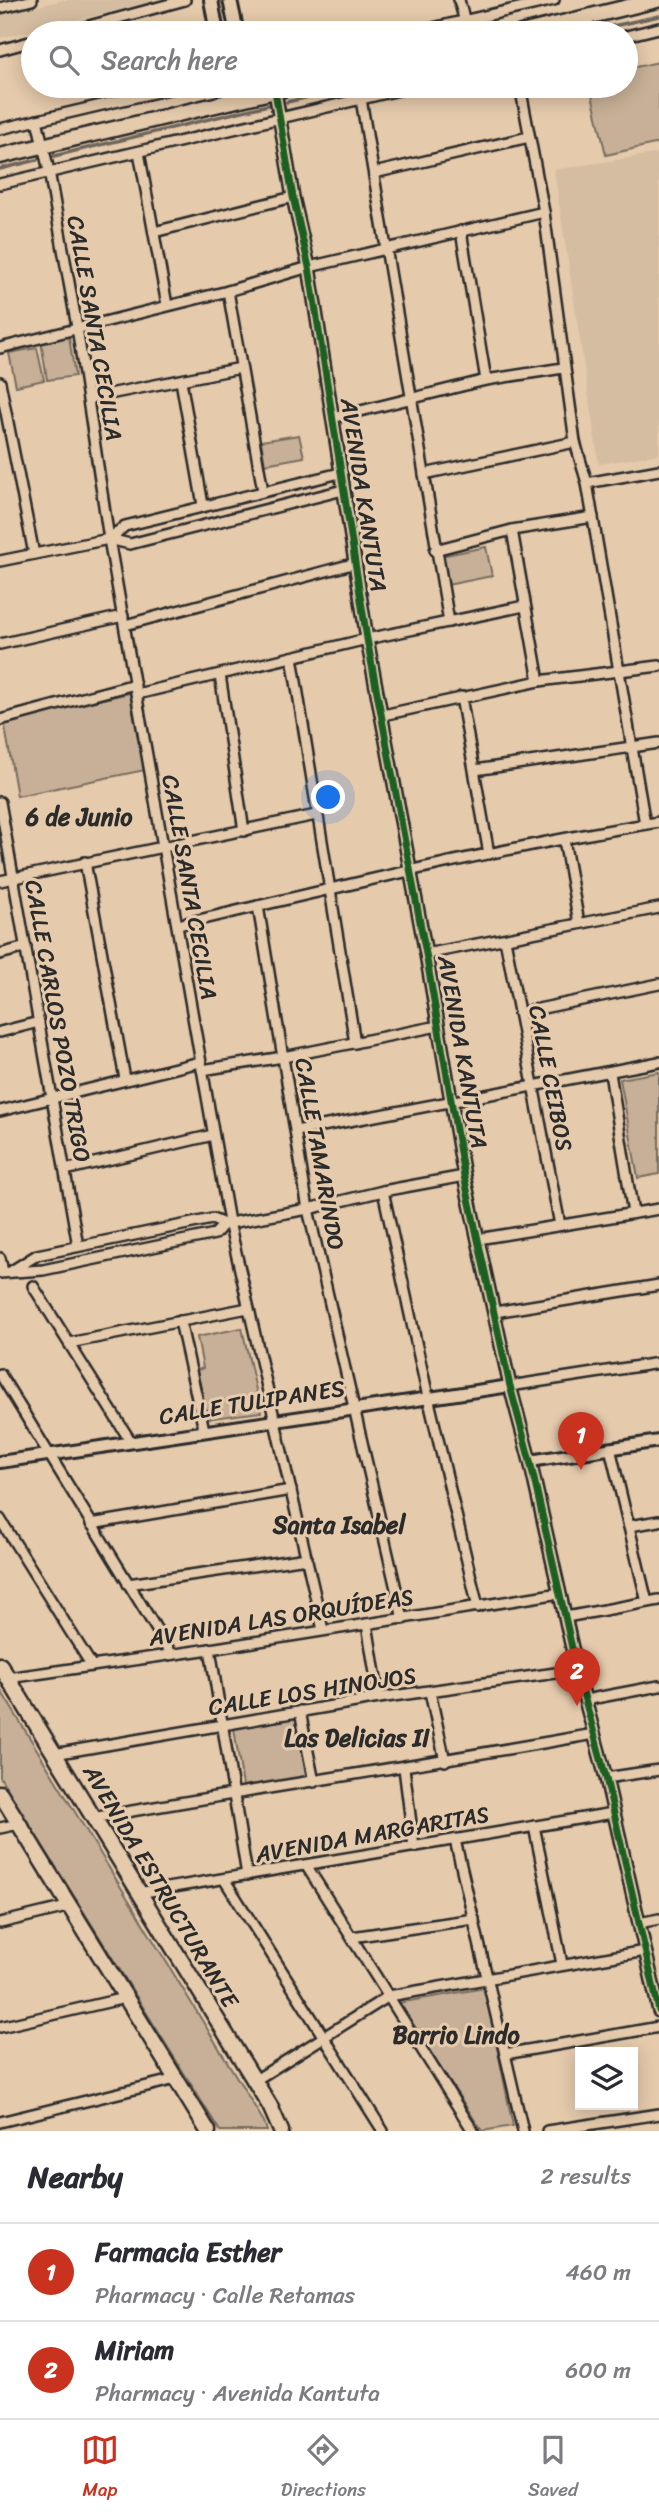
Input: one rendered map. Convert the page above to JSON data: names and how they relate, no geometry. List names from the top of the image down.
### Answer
{
  "streets": {
    "main road": ["AVENIDA ESTRUCTURANTE"],
    "street": [
      "CALLE SANTA CECILIA",
      "AVENIDA KANTUTA",
      "CALLE CARLOS POZO TRIGO",
      "CALLE CEIBOS",
      "CALLE TAMARINDO",
      "CALLE TULIPANES",
      "AVENIDA LAS ORQUÍDEAS",
      "CALLE LOS HINOJOS",
      "AVENIDA MARGARITAS"
    ]
  },
  "crossings": [
    ["CALLE SANTA CECILIA", "CALLE TULIPANES"],
    ["CALLE SANTA CECILIA", "AVENIDA LAS ORQUÍDEAS"],
    ["AVENIDA KANTUTA", "CALLE TULIPANES"],
    ["AVENIDA KANTUTA", "AVENIDA LAS ORQUÍDEAS"],
    ["AVENIDA KANTUTA", "CALLE LOS HINOJOS"],
    ["AVENIDA KANTUTA", "AVENIDA MARGARITAS"],
    ["CALLE TAMARINDO", "CALLE TULIPANES"],
    ["CALLE TAMARINDO", "AVENIDA LAS ORQUÍDEAS"],
    ["AVENIDA LAS ORQUÍDEAS", "AVENIDA ESTRUCTURANTE"],
    ["CALLE LOS HINOJOS", "AVENIDA ESTRUCTURANTE"],
    ["AVENIDA MARGARITAS", "AVENIDA ESTRUCTURANTE"]
  ],
  "districts": [
    "6 de Junio",
    "Santa Isabel",
    "Las Delicias II",
    "Barrio Lindo"
  ],
  "page": {
    "search": "Search here",
    "pins": ["1", "2"],
    "heading": ["Nearby", "2 results"],
    "list": [
      {
        "mark": "1",
        "name": "Farmacia Esther",
        "note": "Pharmacy · Calle Retamas",
        "value": "460 m"
      },
      {
        "mark": "2",
        "name": "Miriam",
        "note": "Pharmacy · Avenida Kantuta",
        "value": "600 m"
      }
    ],
    "nav": ["Map", "Directions", "Saved"]
  }
}
